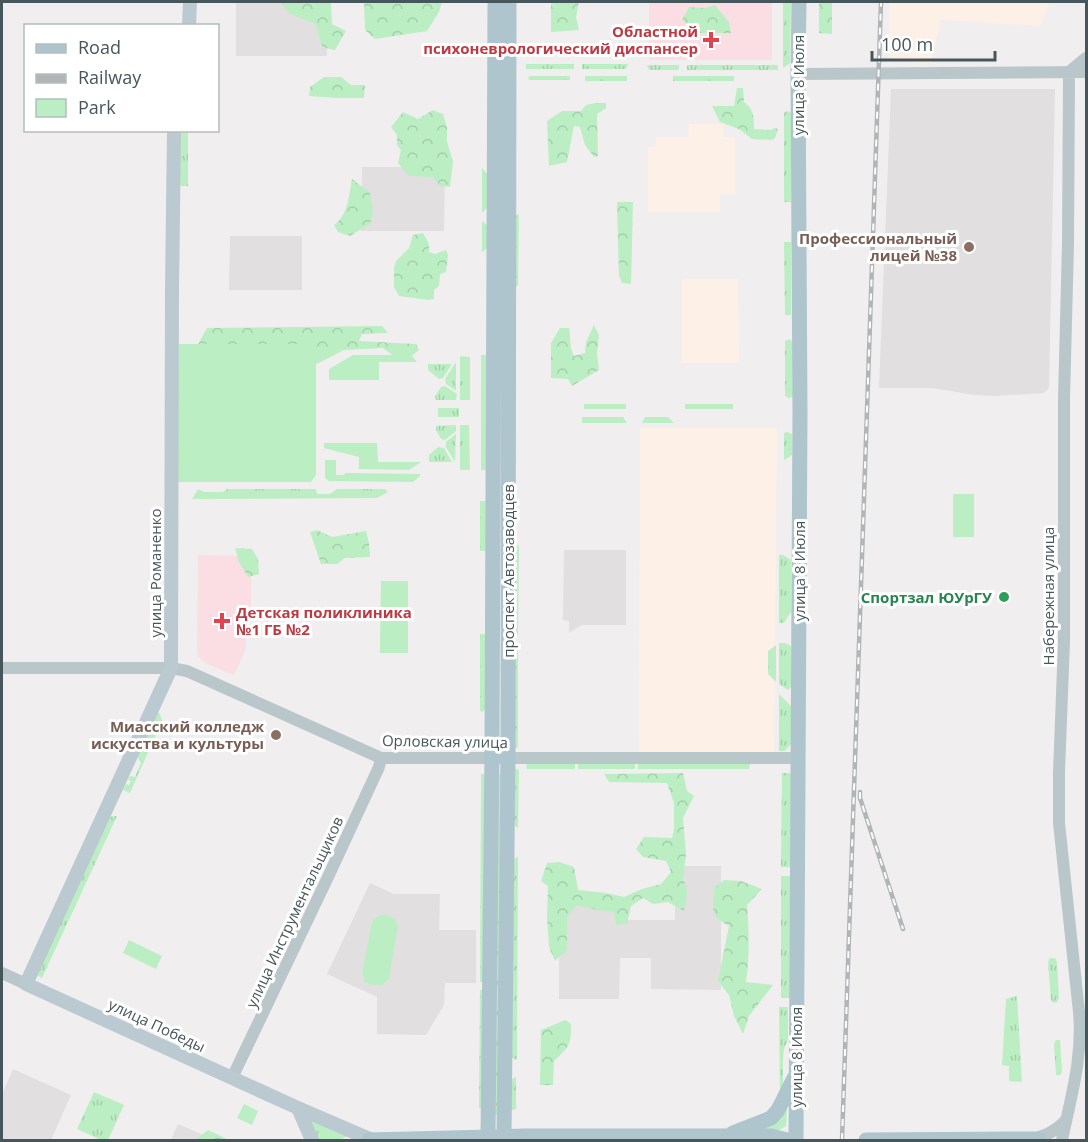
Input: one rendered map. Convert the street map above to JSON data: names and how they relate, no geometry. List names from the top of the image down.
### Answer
{
  "streets": {
    "main road": [
      "улица 8 Июля",
      "проспект Автозаводцев",
      "улица Романенко",
      "улица Победы"
    ],
    "street": ["Набережная улица", "Орловская улица", "улица Инструментальщиков"]
  },
  "crossings": [
    ["улица 8 Июля", "Орловская улица"],
    ["проспект Автозаводцев", "Орловская улица"],
    ["улица Романенко", "Орловская улица"],
    ["улица Романенко", "улица Победы"],
    ["Орловская улица", "улица Инструментальщиков"],
    ["улица Инструментальщиков", "улица Победы"]
  ],
  "places": {
    "health": ["Областной психоневрологический диспансер", "Детская поликлиника №1 ГБ №2"],
    "other": ["Профессиональный лицей №38", "Спортзал ЮУрГУ", "Миасский колледж искусства и культуры"]
  },
  "legend": ["Road", "Railway", "Park"],
  "scale_bar": "100 m"
}
